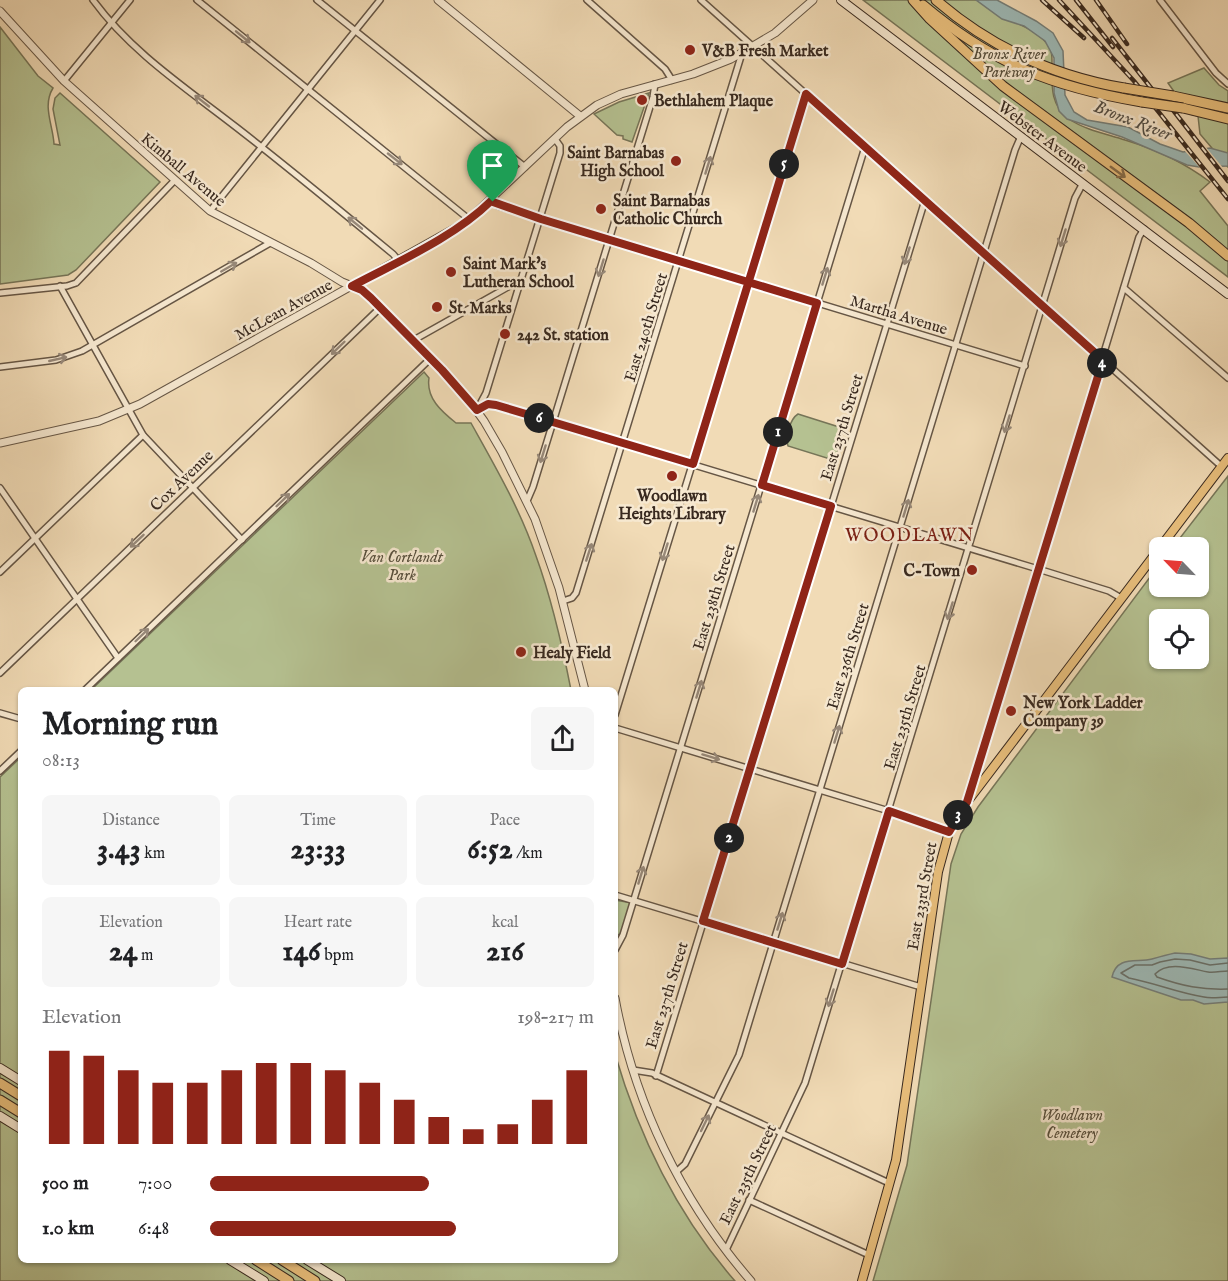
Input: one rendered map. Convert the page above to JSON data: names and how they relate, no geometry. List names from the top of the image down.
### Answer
{
  "streets": {
    "main road": ["Webster Avenue", "East 233rd Street"],
    "street": [
      "Kimball Avenue",
      "McLean Avenue",
      "Martha Avenue",
      "East 240th Street",
      "East 237th Street",
      "Cox Avenue",
      "East 238th Street",
      "East 236th Street",
      "East 235th Street"
    ]
  },
  "crossings": [
    ["Webster Avenue", "East 236th Street"],
    ["Webster Avenue", "East 235th Street"],
    ["Kimball Avenue", "McLean Avenue"],
    ["Kimball Avenue", "East 240th Street"],
    ["Kimball Avenue", "Cox Avenue"],
    ["McLean Avenue", "Martha Avenue"],
    ["McLean Avenue", "East 240th Street"],
    ["Martha Avenue", "East 240th Street"],
    ["Martha Avenue", "East 237th Street"],
    ["Martha Avenue", "East 238th Street"],
    ["Martha Avenue", "East 236th Street"],
    ["Martha Avenue", "East 235th Street"]
  ],
  "one_way": [
    "East 240th Street",
    "Cox Avenue",
    "East 238th Street",
    "East 236th Street",
    "East 235th Street"
  ],
  "districts": ["WOODLAWN"],
  "water": ["Bronx River"],
  "parks": ["Bronx River Parkway", "Van Cortlandt Park", "Woodlawn Cemetery"],
  "places": [
    "V&B Fresh Market",
    "Bethlahem Plaque",
    "Saint Barnabas High School",
    "Saint Barnabas Catholic Church",
    "Saint Mark's Lutheran School",
    "St. Marks",
    "242 St. station",
    "Woodlawn Heights Library",
    "C-Town",
    "Healy Field",
    "New York Ladder Company 39"
  ],
  "north": "top left",
  "page": {
    "pins": [
      "5",
      "4",
      "6",
      "1",
      "3",
      "2"
    ],
    "heading": ["Morning run", "08:13"],
    "stats": [
      ["Distance", "3.43 km"],
      ["Time", "23:33"],
      ["Pace", "6:52 /km"],
      ["Elevation", "24 m"],
      ["Heart rate", "146 bpm"],
      ["kcal", "216"]
    ],
    "chart": ["Elevation", "198–217 m"],
    "list": [
      {
        "name": "500 m",
        "note": "7:00"
      },
      {
        "name": "1.0 km",
        "note": "6:48"
      }
    ]
  }
}
